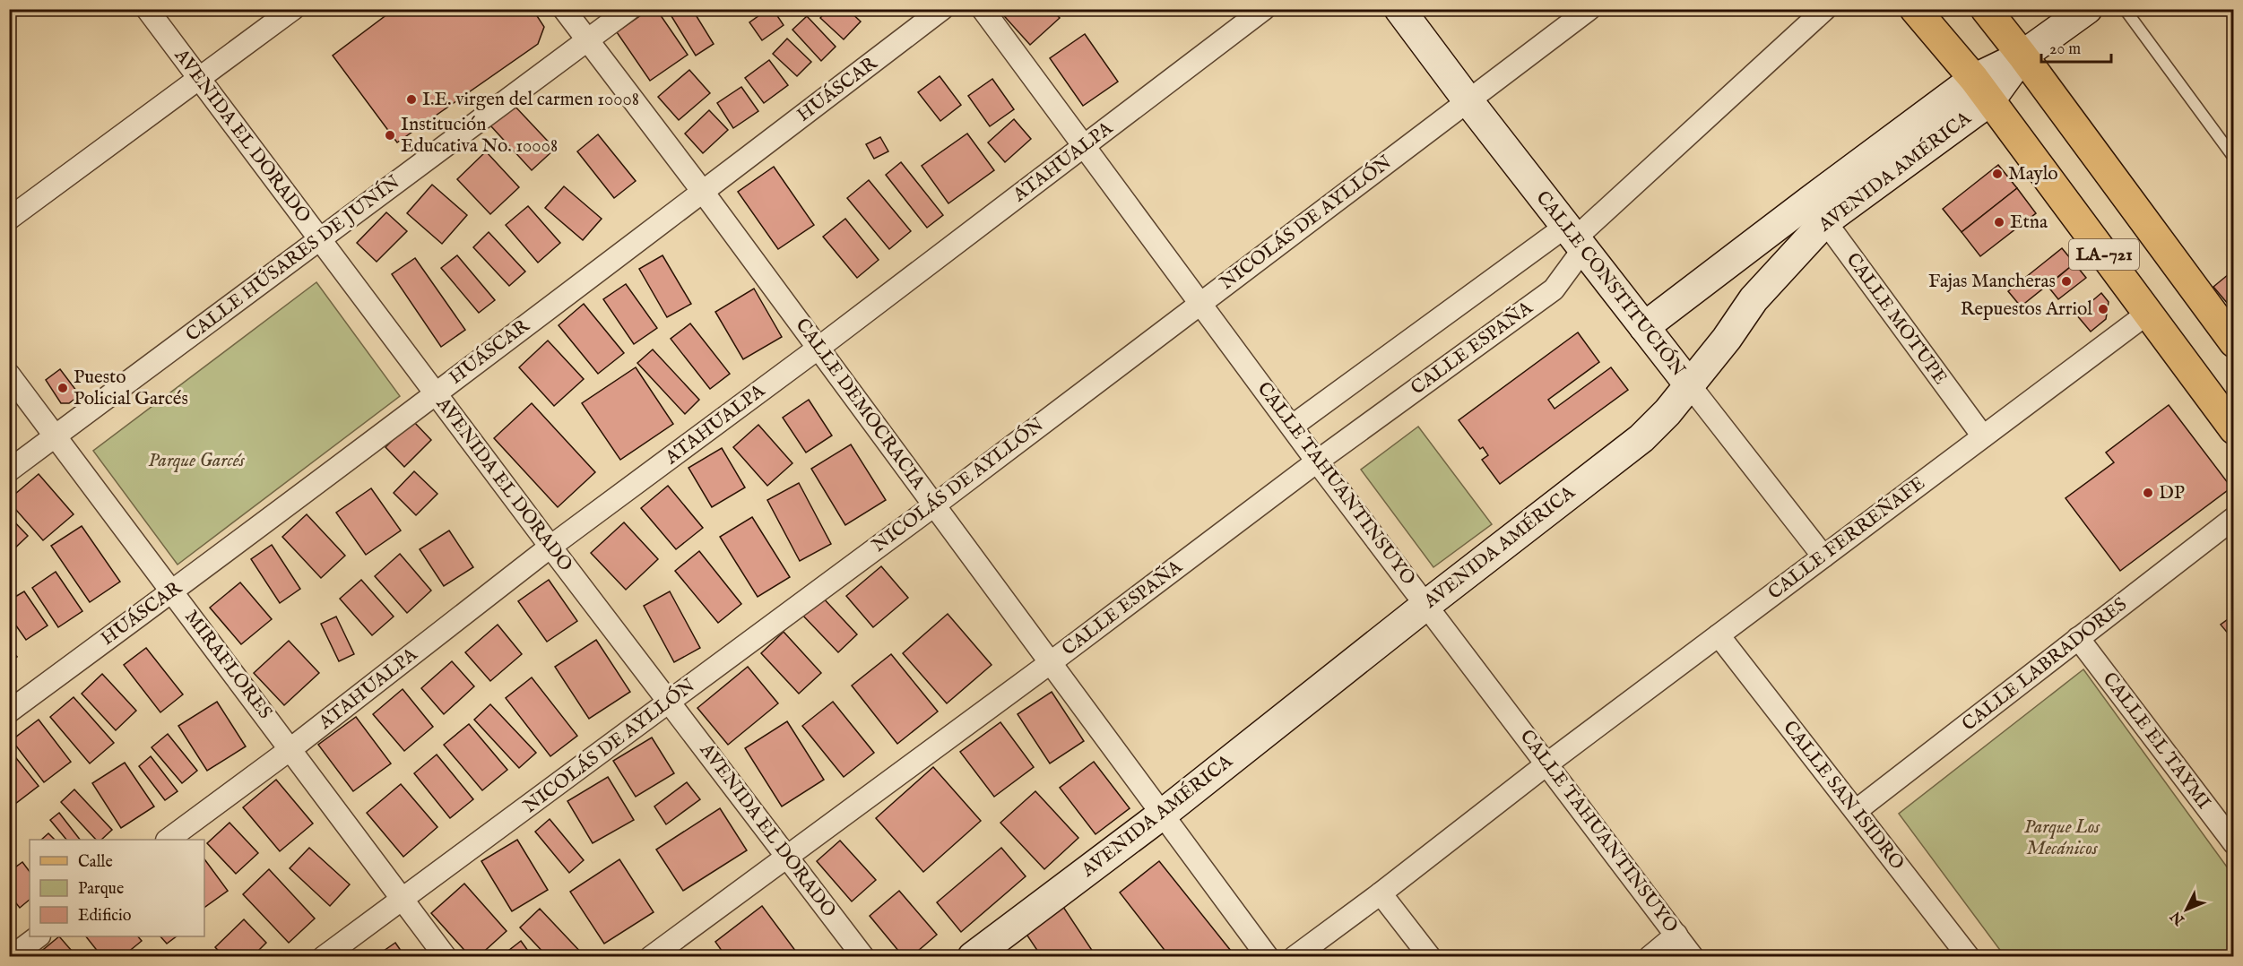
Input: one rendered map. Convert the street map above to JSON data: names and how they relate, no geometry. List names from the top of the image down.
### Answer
{
  "streets": {
    "main road": ["LA-721"],
    "street": [
      "HUÁSCAR",
      "AVENIDA EL DORADO",
      "ATAHUALPA",
      "AVENIDA AMÉRICA",
      "NICOLÁS DE AYLLÓN",
      "CALLE HÚSARES DE JUNÍN",
      "CALLE CONSTITUCIÓN",
      "CALLE MOTUPE",
      "CALLE ESPAÑA",
      "CALLE DEMOCRACIA",
      "CALLE TAHUANTINSUYO",
      "CALLE FERREÑAFE",
      "MIRAFLORES",
      "CALLE LABRADORES",
      "CALLE EL TAYMI",
      "CALLE SAN ISIDRO"
    ]
  },
  "crossings": [
    ["HUÁSCAR", "AVENIDA EL DORADO"],
    ["HUÁSCAR", "CALLE DEMOCRACIA"],
    ["HUÁSCAR", "MIRAFLORES"],
    ["AVENIDA EL DORADO", "ATAHUALPA"],
    ["AVENIDA EL DORADO", "NICOLÁS DE AYLLÓN"],
    ["AVENIDA EL DORADO", "CALLE HÚSARES DE JUNÍN"],
    ["AVENIDA EL DORADO", "CALLE ESPAÑA"],
    ["ATAHUALPA", "CALLE DEMOCRACIA"],
    ["ATAHUALPA", "CALLE TAHUANTINSUYO"],
    ["ATAHUALPA", "MIRAFLORES"],
    ["AVENIDA AMÉRICA", "LA-721"],
    ["AVENIDA AMÉRICA", "CALLE CONSTITUCIÓN"],
    ["AVENIDA AMÉRICA", "CALLE MOTUPE"],
    ["AVENIDA AMÉRICA", "CALLE DEMOCRACIA"],
    ["AVENIDA AMÉRICA", "CALLE TAHUANTINSUYO"],
    ["NICOLÁS DE AYLLÓN", "CALLE CONSTITUCIÓN"],
    ["NICOLÁS DE AYLLÓN", "CALLE DEMOCRACIA"],
    ["NICOLÁS DE AYLLÓN", "CALLE TAHUANTINSUYO"],
    ["NICOLÁS DE AYLLÓN", "MIRAFLORES"],
    ["LA-721", "CALLE FERREÑAFE"],
    ["CALLE HÚSARES DE JUNÍN", "CALLE DEMOCRACIA"],
    ["CALLE HÚSARES DE JUNÍN", "MIRAFLORES"],
    ["CALLE CONSTITUCIÓN", "CALLE ESPAÑA"],
    ["CALLE CONSTITUCIÓN", "CALLE FERREÑAFE"],
    ["CALLE MOTUPE", "CALLE FERREÑAFE"],
    ["CALLE ESPAÑA", "CALLE DEMOCRACIA"],
    ["CALLE ESPAÑA", "CALLE TAHUANTINSUYO"],
    ["CALLE TAHUANTINSUYO", "CALLE FERREÑAFE"],
    ["CALLE FERREÑAFE", "CALLE SAN ISIDRO"],
    ["CALLE LABRADORES", "CALLE EL TAYMI"],
    ["CALLE LABRADORES", "CALLE SAN ISIDRO"]
  ],
  "parks": ["Parque Garcés", "Parque Los Mecánicos"],
  "places": [
    "I.E. virgen del carmen 10008",
    "Institución Educativa No. 10008",
    "Maylo",
    "Etna",
    "Fajas Mancheras",
    "Repuestos Arriol",
    "Puesto Policial Garcés",
    "DP"
  ],
  "legend": ["Calle", "Parque", "Edificio"],
  "scale_bar": "20 m",
  "north": "bottom left"
}
